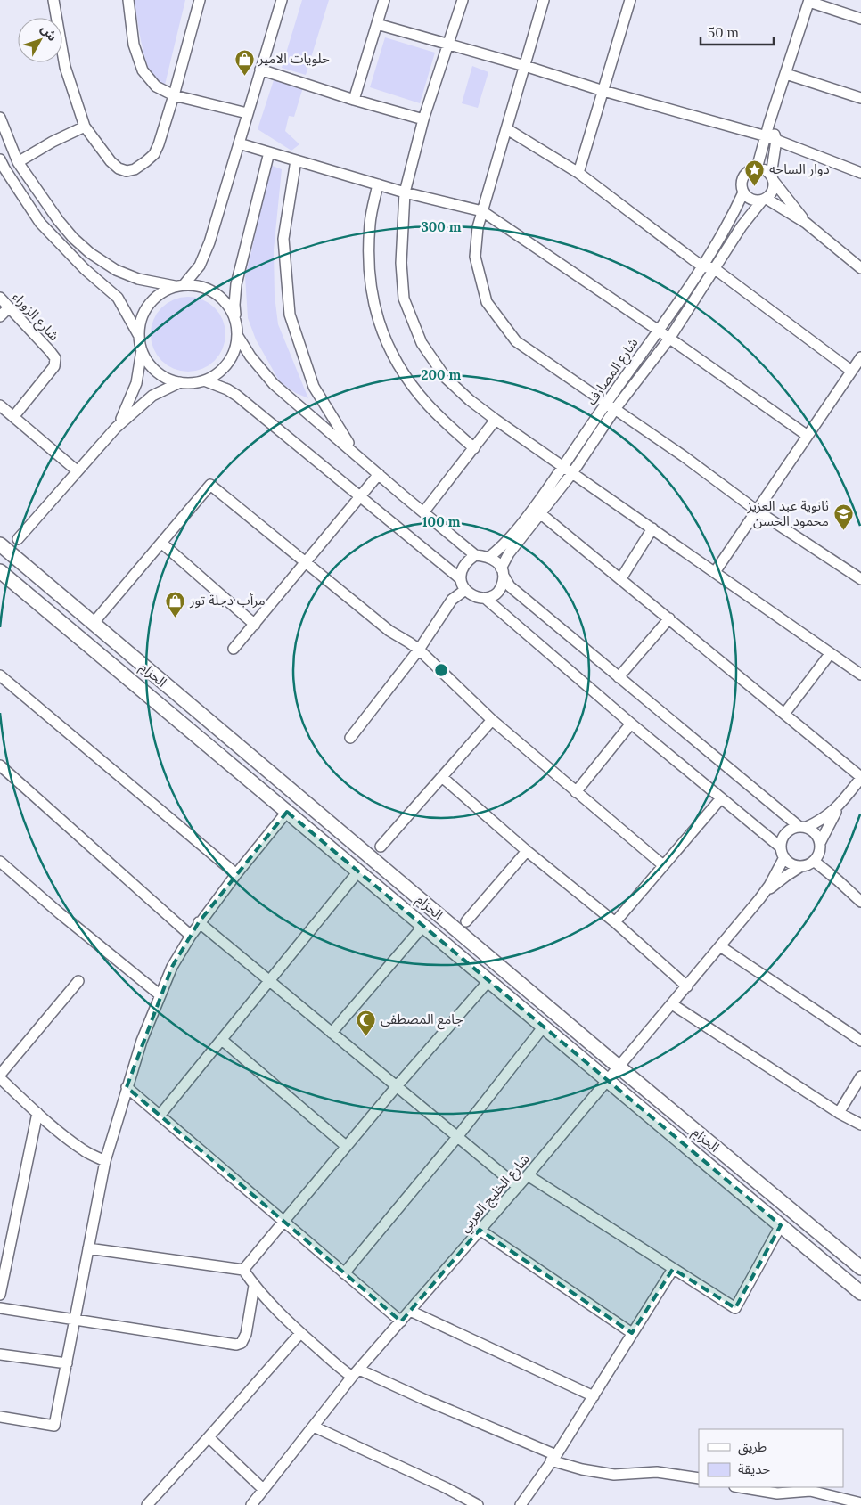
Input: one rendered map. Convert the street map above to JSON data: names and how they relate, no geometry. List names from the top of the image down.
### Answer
{
  "streets": {
    "main road": ["الحزام"],
    "street": ["شارع الزوراء", "شارع المصارف", "شارع الخليج العربي"]
  },
  "crossings": [
    ["الحزام", "شارع الخليج العربي"]
  ],
  "places": {
    "shop": ["حلويات الامير", "مرأب دجلة تور"],
    "place": ["دوار الساحه"],
    "school or university": ["ثانوية عبد العزيز محمود الحسن"],
    "mosque": ["جامع المصطفى"]
  },
  "legend": ["طريق", "حديقة"],
  "scale_bar": "50 m",
  "north": "top right",
  "rings": ["300 m", "200 m", "100 m"]
}
